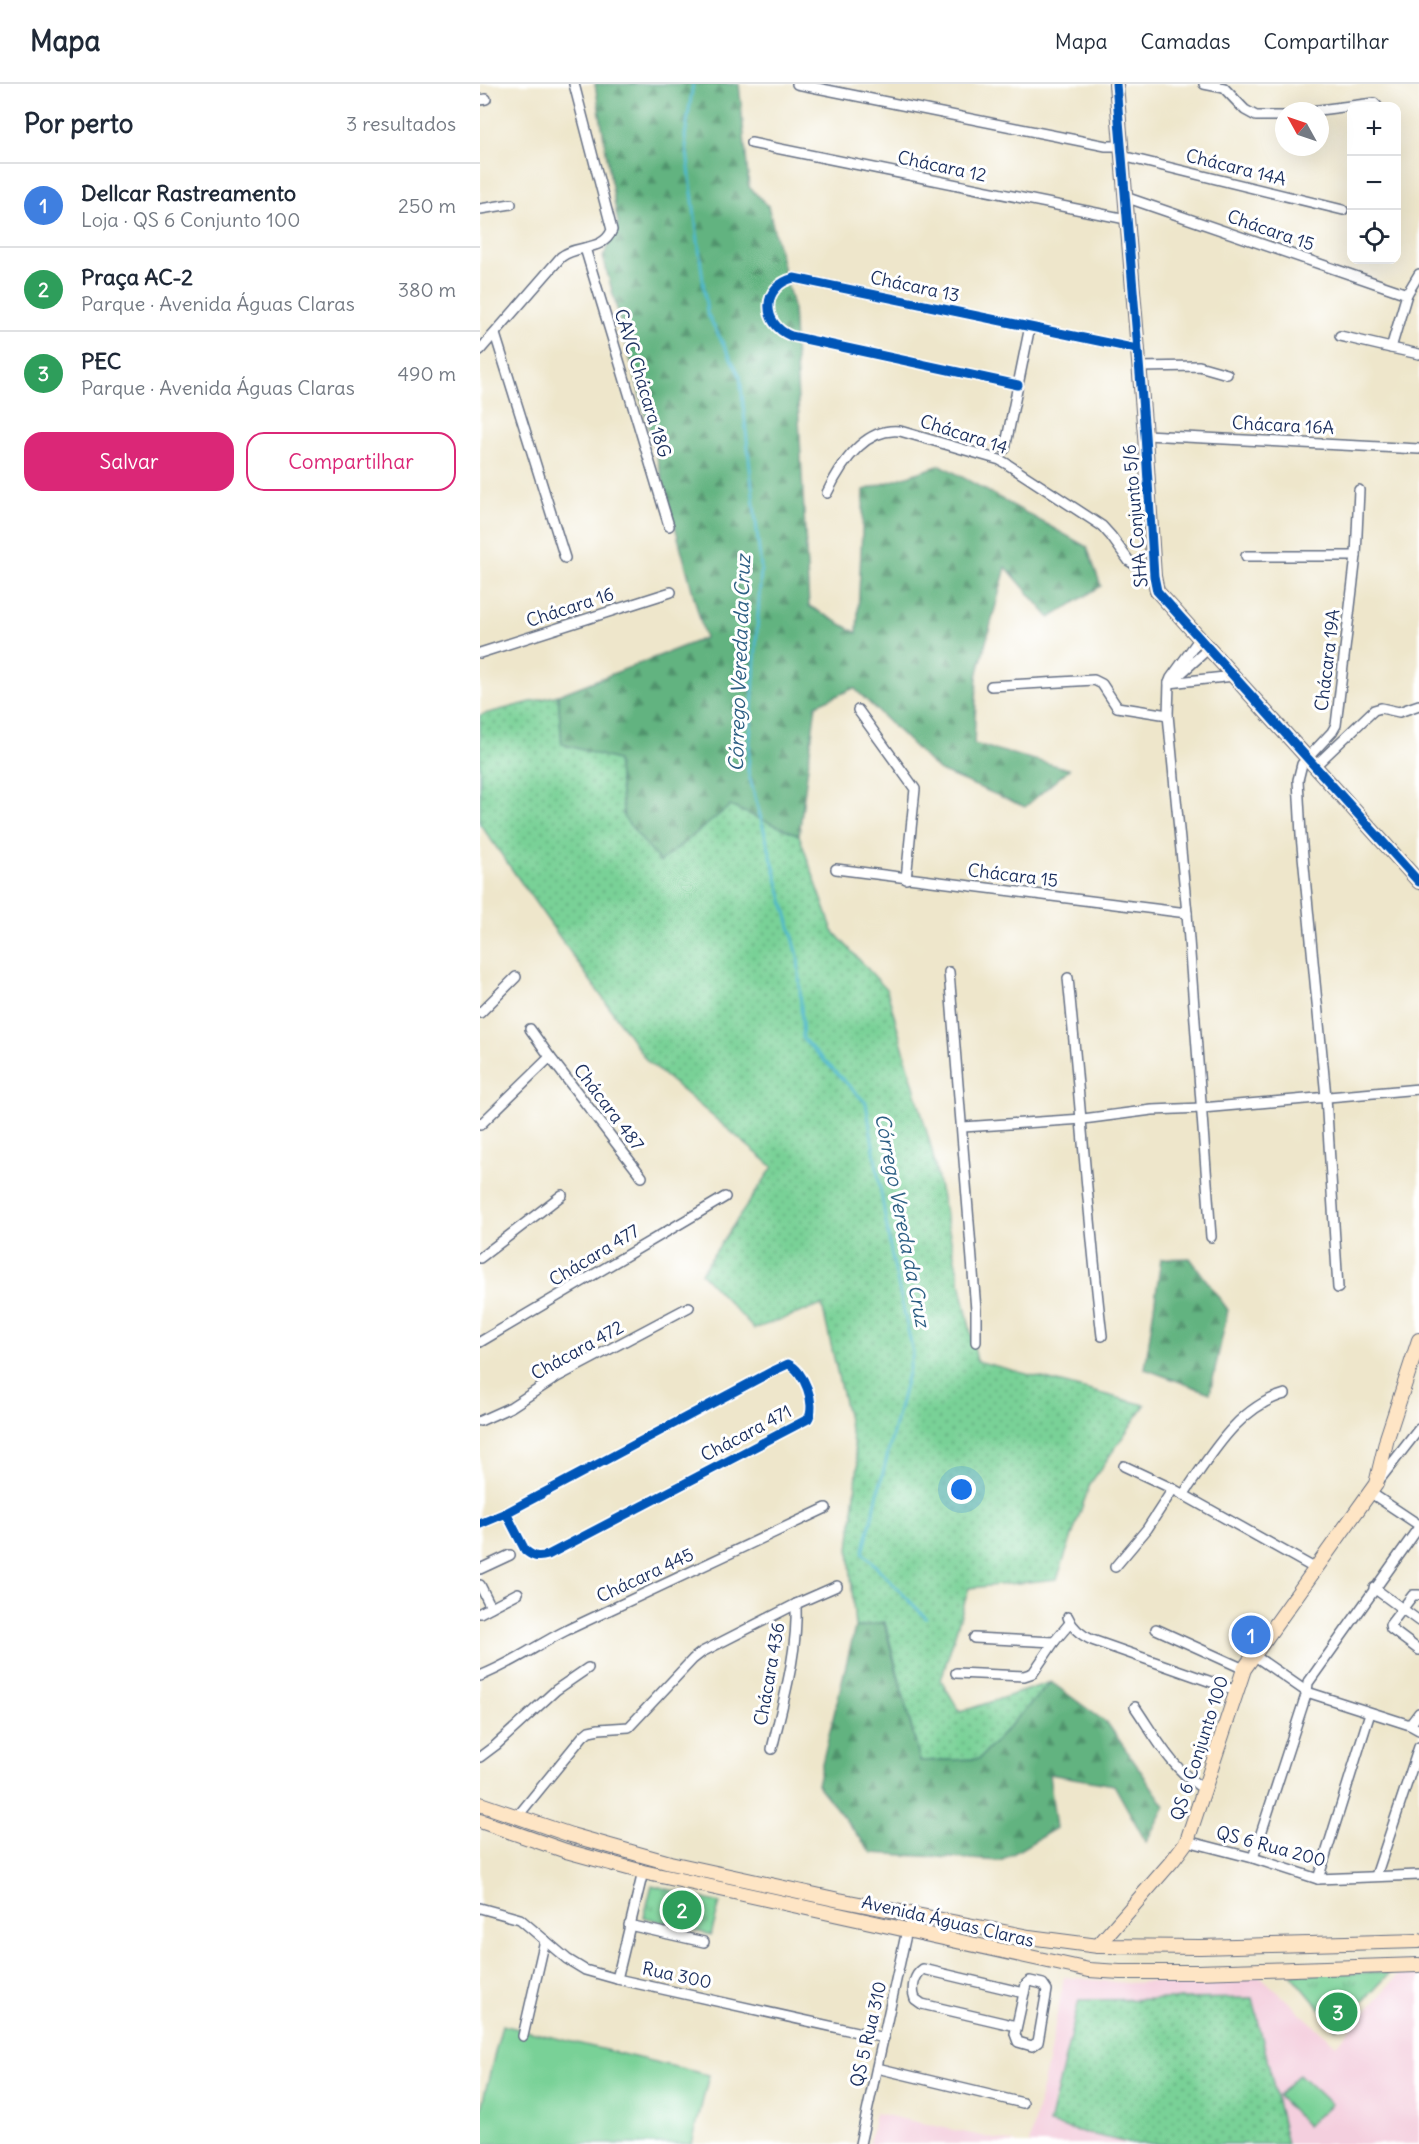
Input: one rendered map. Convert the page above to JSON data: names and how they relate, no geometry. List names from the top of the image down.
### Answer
{
  "streets": {
    "main road": ["SHA Conjunto 5/6", "QS 6 Conjunto 100", "Avenida Águas Claras"],
    "street": [
      "Chácara 12",
      "Chácara 14A",
      "Chácara 15",
      "Chácara 13",
      "CAVC Chácara 18G",
      "Chácara 16A",
      "Chácara 14",
      "Chácara 16",
      "Chácara 19A",
      "Chácara 487",
      "Chácara 477",
      "Chácara 472",
      "Chácara 471",
      "Chácara 445",
      "Chácara 436",
      "QS 6 Rua 200",
      "Rua 300",
      "QS 5 Rua 310"
    ]
  },
  "crossings": [
    ["Chácara 12", "SHA Conjunto 5/6"],
    ["Chácara 14A", "SHA Conjunto 5/6"],
    ["Chácara 15", "SHA Conjunto 5/6"],
    ["Chácara 13", "SHA Conjunto 5/6"],
    ["Chácara 16A", "SHA Conjunto 5/6"],
    ["Chácara 14", "SHA Conjunto 5/6"],
    ["SHA Conjunto 5/6", "Chácara 19A"],
    ["Chácara 436", "Avenida Águas Claras"],
    ["QS 6 Conjunto 100", "QS 6 Rua 200"],
    ["QS 6 Conjunto 100", "Avenida Águas Claras"],
    ["Avenida Águas Claras", "QS 5 Rua 310"],
    ["Rua 300", "QS 5 Rua 310"]
  ],
  "water": ["Córrego Vereda da Cruz"],
  "north": "top left",
  "page": {
    "header": "Mapa",
    "nav": ["Mapa", "Camadas", "Compartilhar"],
    "heading": ["Por perto", "3 resultados"],
    "map_buttons": ["+", "−"],
    "list": [
      {
        "mark": "1",
        "name": "Dellcar Rastreamento",
        "note": "Loja · QS 6 Conjunto 100",
        "value": "250 m"
      },
      {
        "mark": "2",
        "name": "Praça AC-2",
        "note": "Parque · Avenida Águas Claras",
        "value": "380 m"
      },
      {
        "mark": "3",
        "name": "PEC",
        "note": "Parque · Avenida Águas Claras",
        "value": "490 m"
      }
    ],
    "buttons": ["Salvar", "Compartilhar"],
    "pins": ["1", "2", "3"]
  }
}
